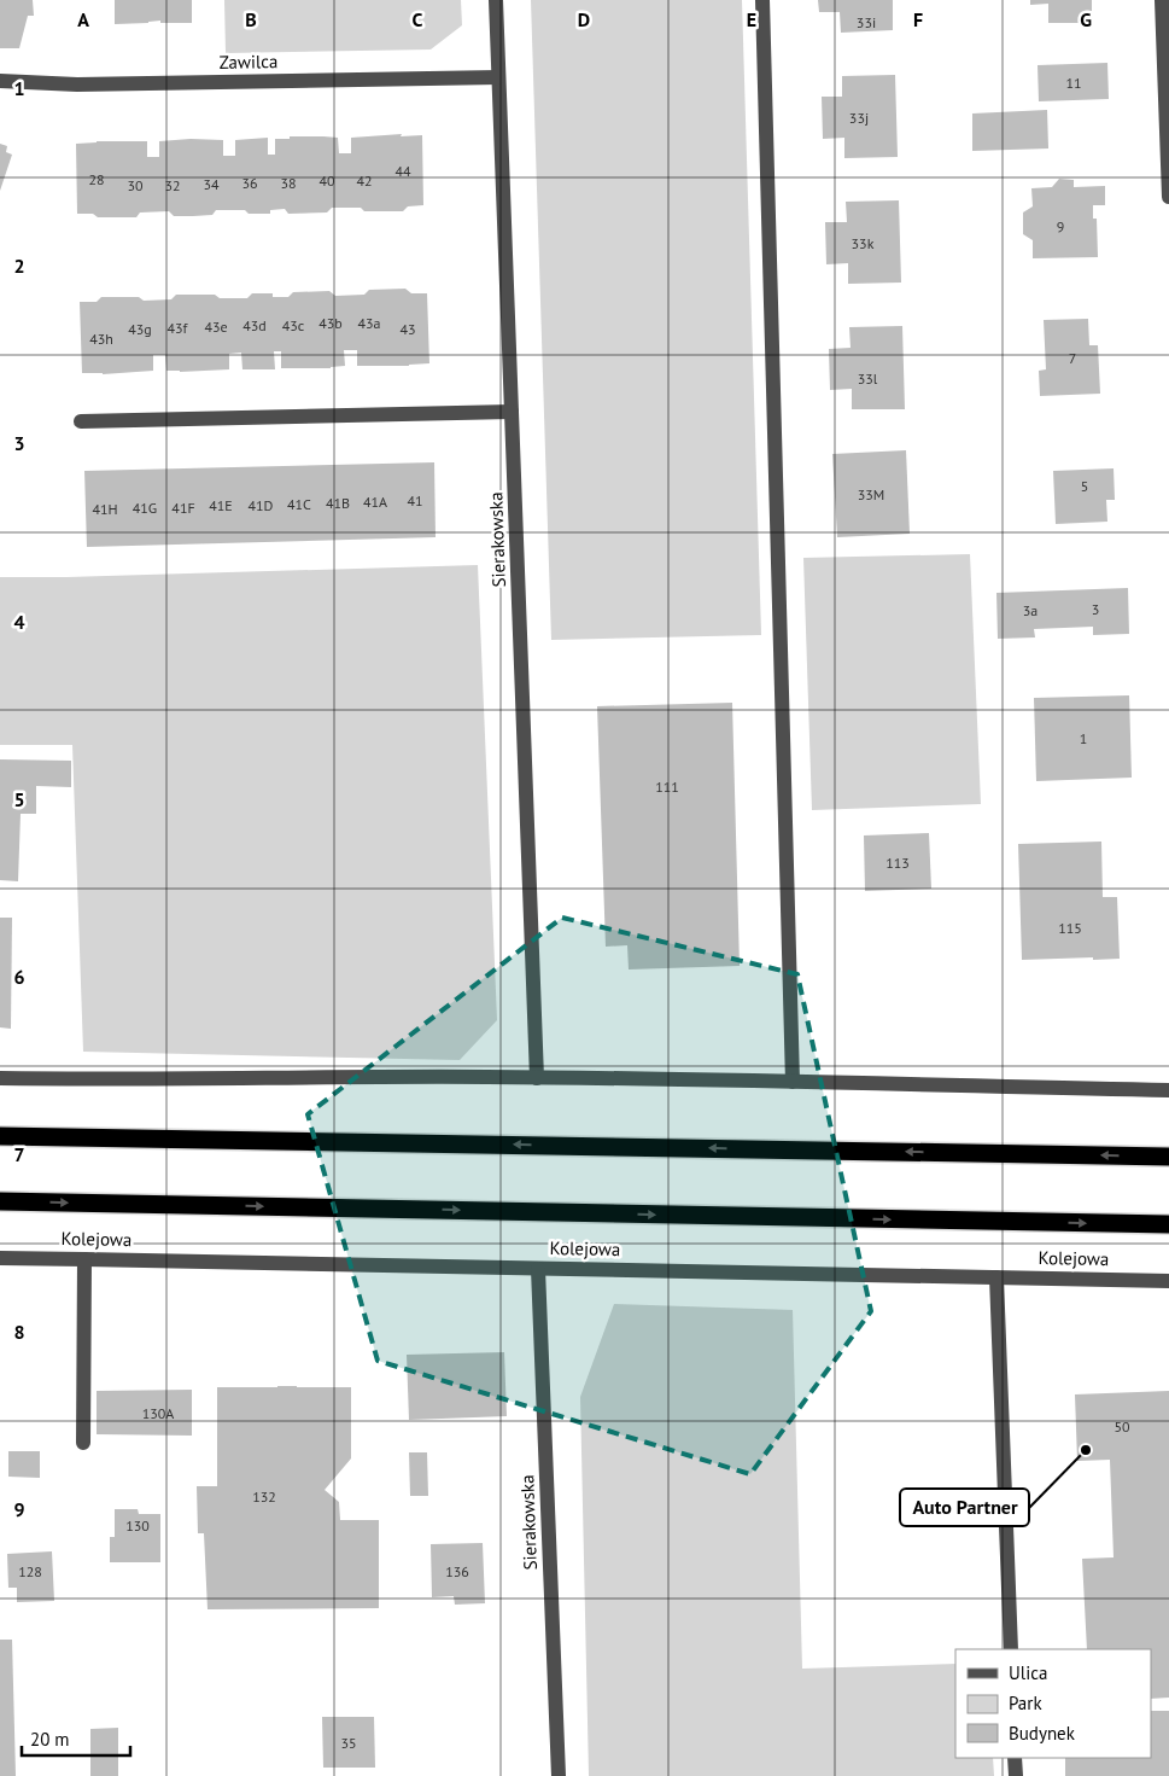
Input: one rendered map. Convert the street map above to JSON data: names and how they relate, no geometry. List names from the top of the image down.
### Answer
{
  "streets": {
    "highway": ["Kolejowa"],
    "street": ["Zawilca", "Sierakowska"]
  },
  "crossings": [
    ["Zawilca", "Sierakowska"],
    ["Sierakowska", "Kolejowa"]
  ],
  "places": ["Auto Partner"],
  "house_numbers": [
    "33i",
    "11",
    "33j",
    "44",
    "28",
    "40",
    "42",
    "36",
    "38",
    "34",
    "30",
    "32",
    "9",
    "33k",
    "43b",
    "43a",
    "43d",
    "43c",
    "43e",
    "43f",
    "43g",
    "43",
    "43h",
    "7",
    "33l",
    "5",
    "33M",
    "41",
    "41A",
    "41B",
    "41C",
    "41E",
    "41D",
    "41G",
    "41F",
    "41H",
    "3",
    "3a",
    "1",
    "111",
    "113",
    "115",
    "130A",
    "50",
    "132",
    "130",
    "128",
    "136",
    "35"
  ],
  "legend": ["Ulica", "Park", "Budynek"],
  "scale_bar": "20 m",
  "grid": {
    "columns": [
      "A",
      "B",
      "C",
      "D",
      "E",
      "F",
      "G"
    ],
    "rows": [
      "1",
      "2",
      "3",
      "4",
      "5",
      "6",
      "7",
      "8",
      "9"
    ]
  }
}
